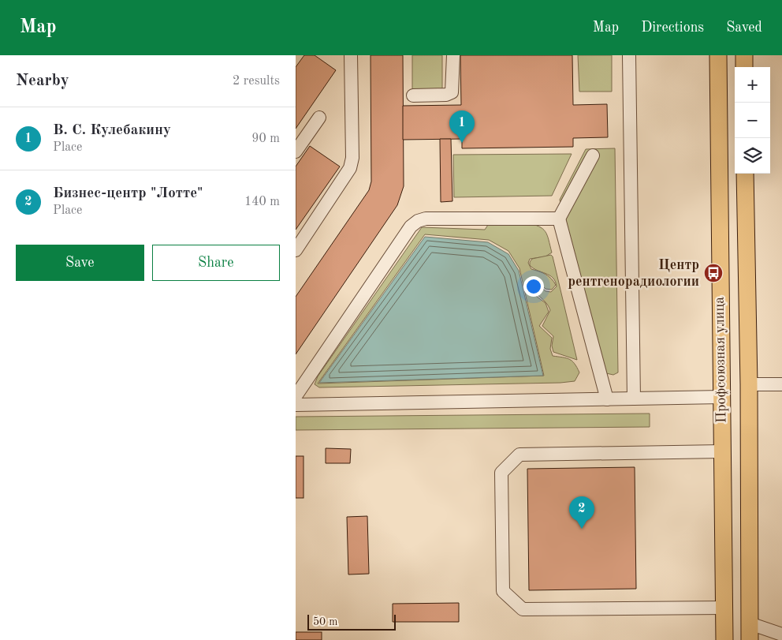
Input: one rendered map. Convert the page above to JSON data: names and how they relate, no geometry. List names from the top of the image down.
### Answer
{
  "streets": {
    "main road": ["Профсоюзная улица"]
  },
  "places": {
    "bus stop": ["Центр рентгенорадиологии"]
  },
  "scale_bar": "50 m",
  "page": {
    "header": "Map",
    "nav": ["Map", "Directions", "Saved"],
    "heading": ["Nearby", "2 results"],
    "map_buttons": ["+", "−"],
    "list": [
      {
        "mark": "1",
        "name": "В. С. Кулебакину",
        "note": "Place",
        "value": "90 m"
      },
      {
        "mark": "2",
        "name": "Бизнес-центр \"Лотте\"",
        "note": "Place",
        "value": "140 m"
      }
    ],
    "pins": ["1", "2"],
    "buttons": ["Save", "Share"],
    "scale": "50 m"
  }
}
